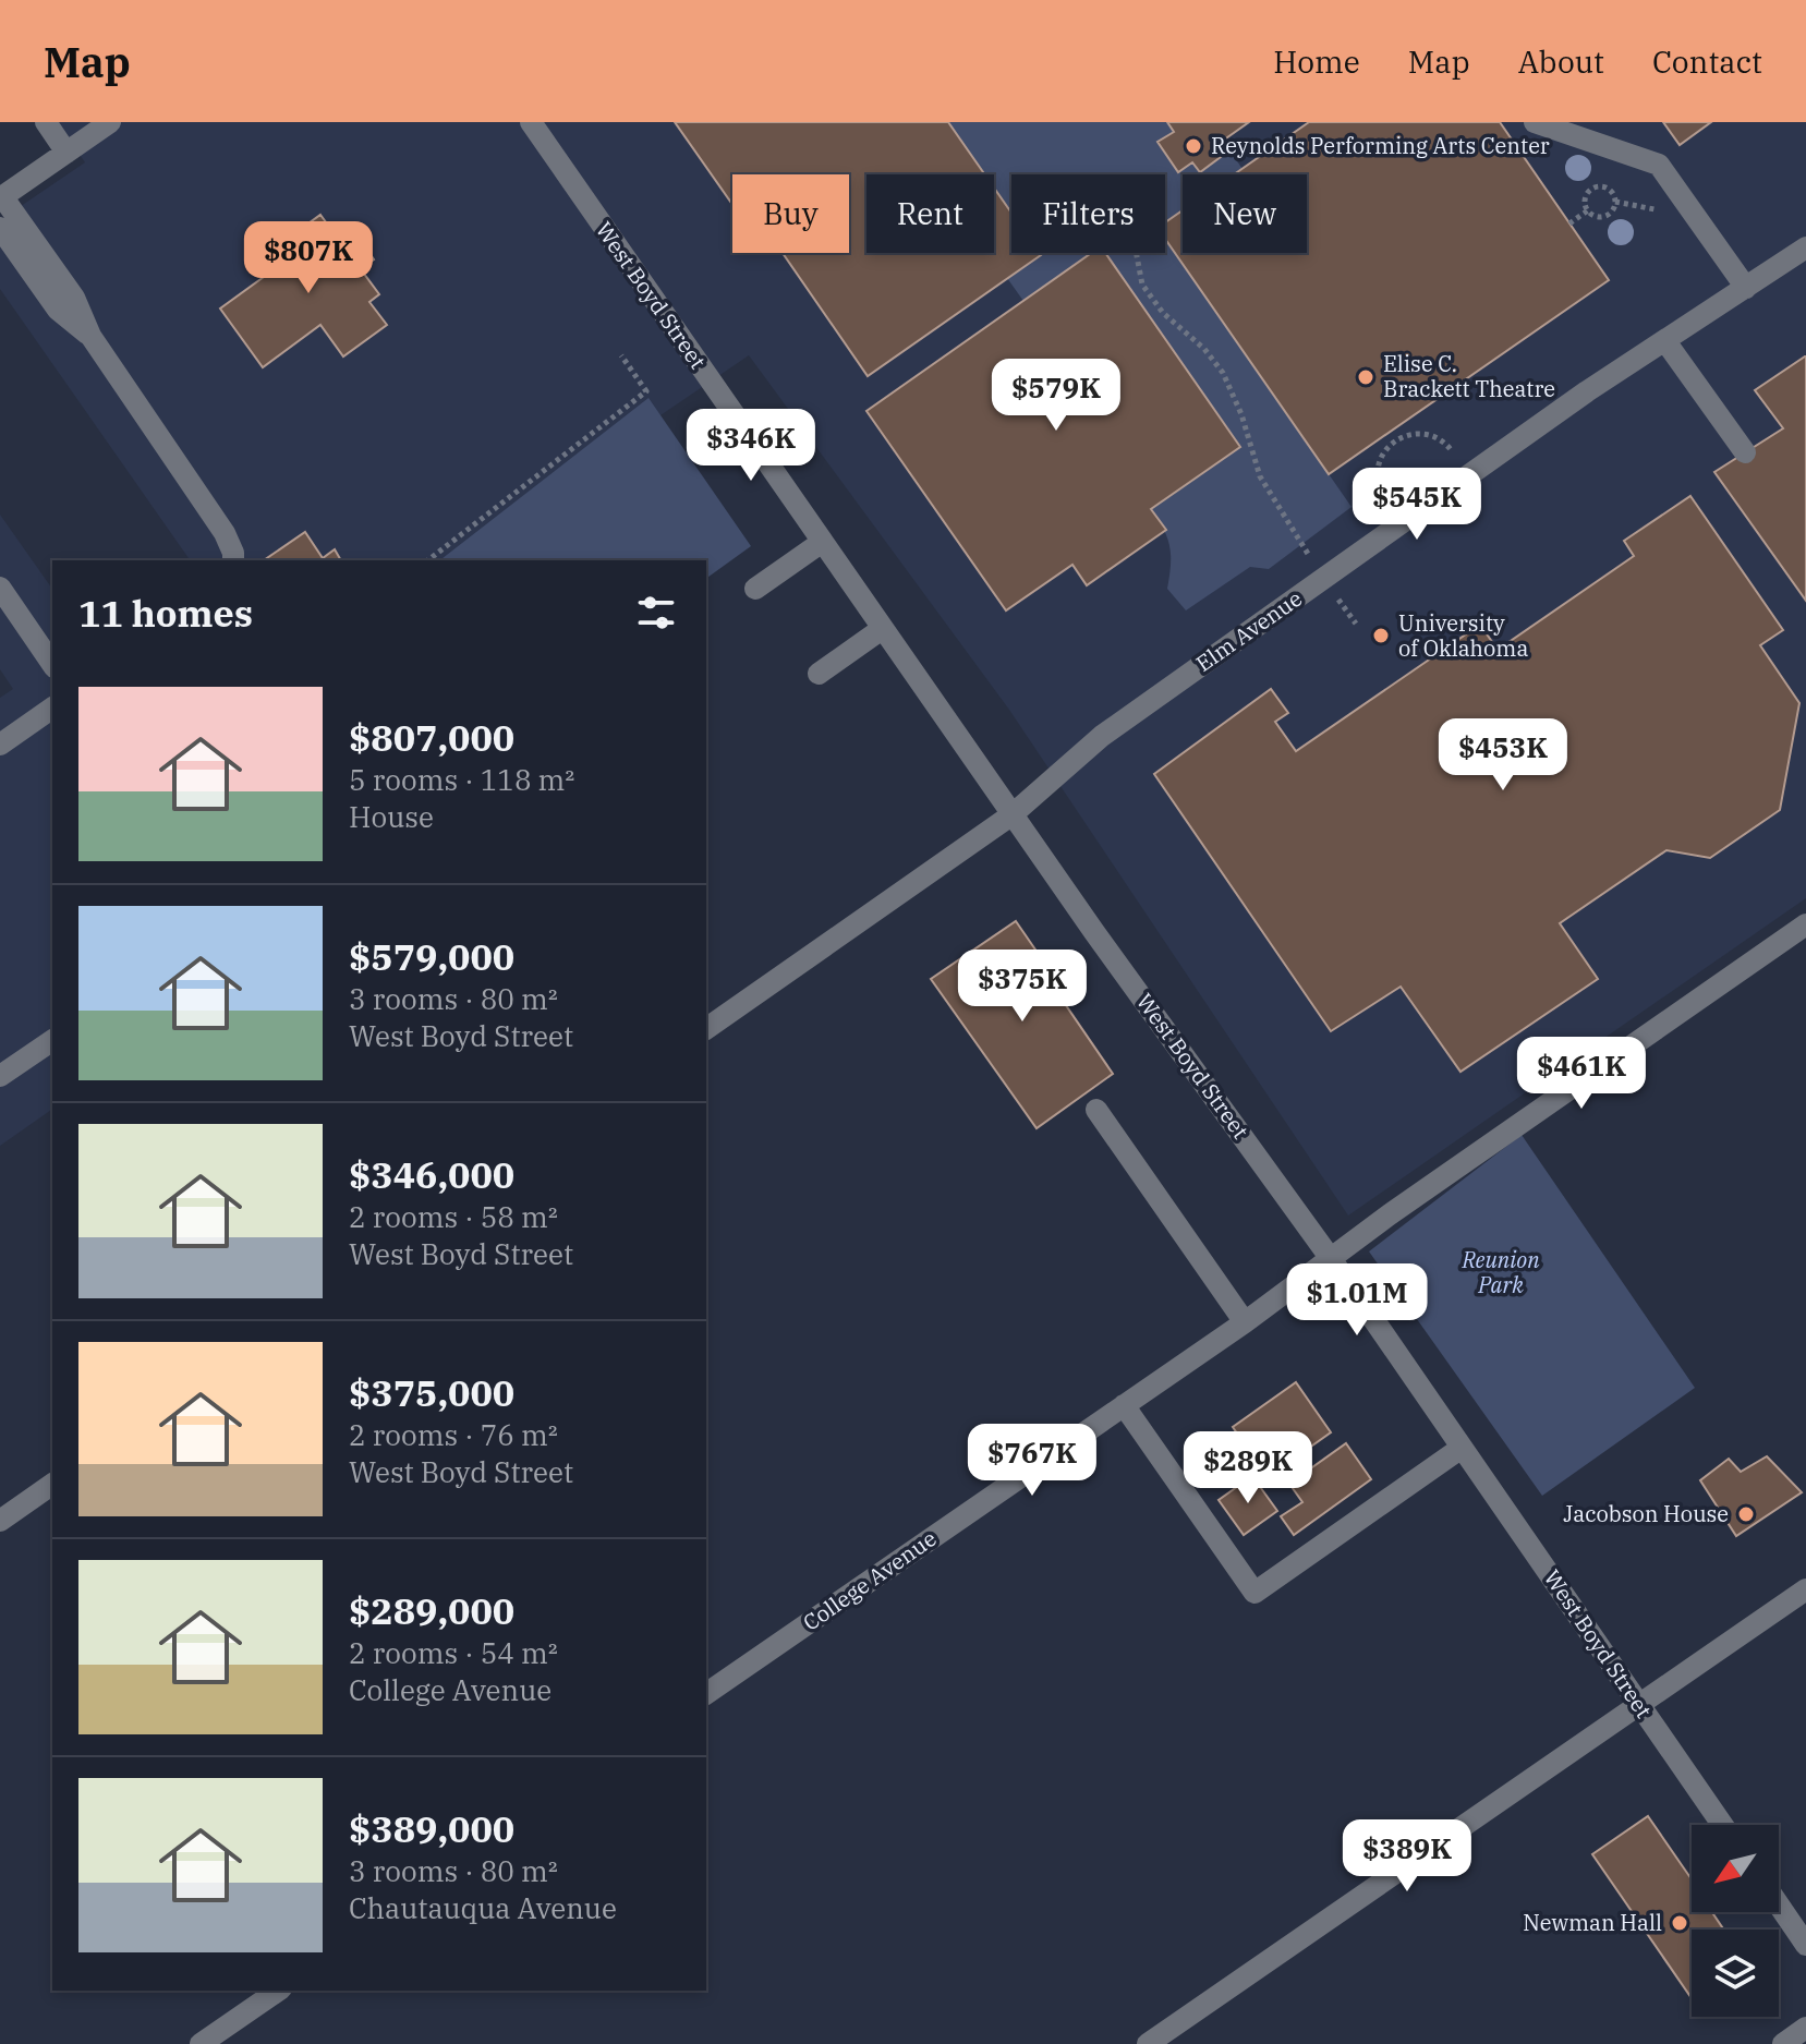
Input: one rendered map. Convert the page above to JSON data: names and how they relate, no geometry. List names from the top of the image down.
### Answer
{
  "streets": {
    "street": ["West Boyd Street", "Elm Avenue", "College Avenue"]
  },
  "crossings": [
    ["West Boyd Street", "Elm Avenue"],
    ["West Boyd Street", "College Avenue"]
  ],
  "parks": ["Reunion Park"],
  "places": [
    "Reynolds Performing Arts Center",
    "Elise C. Brackett Theatre",
    "University of Oklahoma",
    "Jacobson House",
    "Newman Hall"
  ],
  "north": "bottom left",
  "page": {
    "header": "Map",
    "nav": [
      "Home",
      "Map",
      "About",
      "Contact"
    ],
    "chip": [
      "Buy",
      "Rent",
      "Filters",
      "New"
    ],
    "price": [
      "$807K",
      "$579K",
      "$346K",
      "$545K",
      "$453K",
      "$375K",
      "$461K",
      "$1.01M",
      "$767K",
      "$289K",
      "$389K"
    ],
    "heading": "11 homes",
    "list": [
      {
        "name": "$807,000",
        "note": "5 rooms · 118 m² · House"
      },
      {
        "name": "$579,000",
        "note": "3 rooms · 80 m² · West Boyd Street"
      },
      {
        "name": "$346,000",
        "note": "2 rooms · 58 m² · West Boyd Street"
      },
      {
        "name": "$375,000",
        "note": "2 rooms · 76 m² · West Boyd Street"
      },
      {
        "name": "$289,000",
        "note": "2 rooms · 54 m² · College Avenue"
      },
      {
        "name": "$389,000",
        "note": "3 rooms · 80 m² · Chautauqua Avenue"
      }
    ]
  }
}
